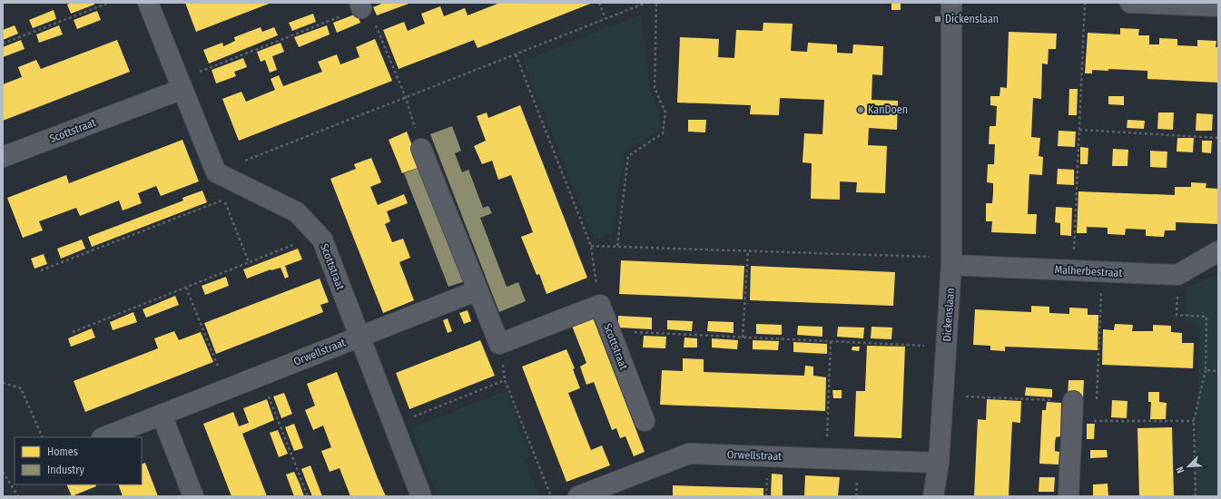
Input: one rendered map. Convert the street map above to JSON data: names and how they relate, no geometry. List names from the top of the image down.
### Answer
{
  "streets": {
    "street": [
      "Scottstraat",
      "Malherbestraat",
      "Dickenslaan",
      "Orwellstraat"
    ]
  },
  "crossings": [
    ["Scottstraat", "Orwellstraat"],
    ["Malherbestraat", "Dickenslaan"],
    ["Dickenslaan", "Orwellstraat"]
  ],
  "places": {
    "transit": ["Dickenslaan"],
    "other": ["KanDoen"]
  },
  "legend": ["Homes", "Industry"],
  "north": "bottom left"
}
